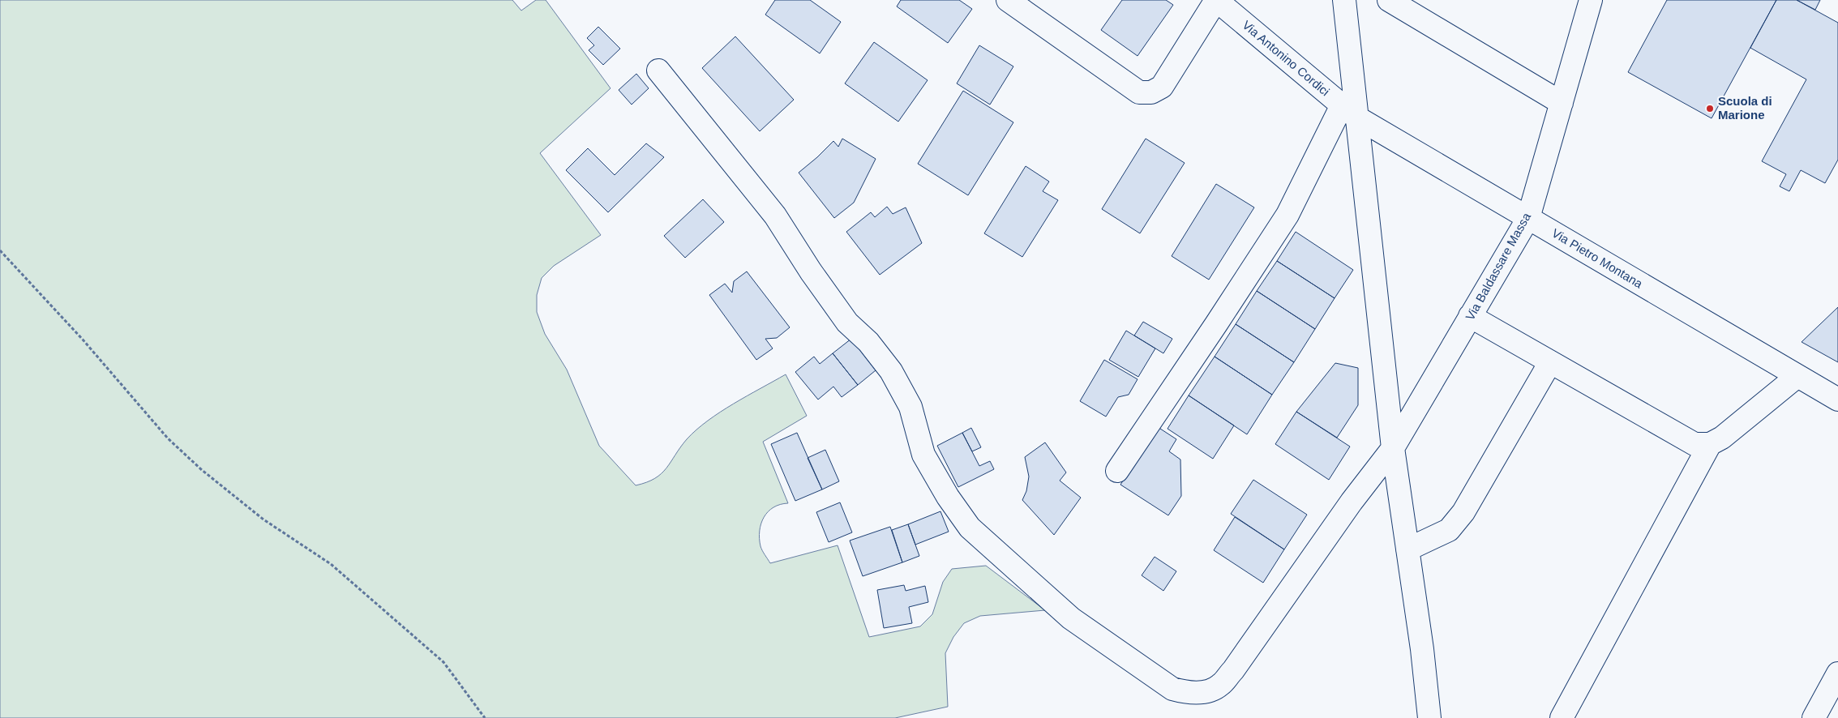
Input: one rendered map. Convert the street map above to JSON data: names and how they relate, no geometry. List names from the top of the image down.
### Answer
{
  "streets": {
    "street": ["Via Antonino Cordici", "Via Pietro Montana", "Via Baldassare Massa"]
  },
  "crossings": [
    ["Via Antonino Cordici", "Via Pietro Montana"],
    ["Via Pietro Montana", "Via Baldassare Massa"]
  ],
  "places": ["Scuola di Marione"]
}
